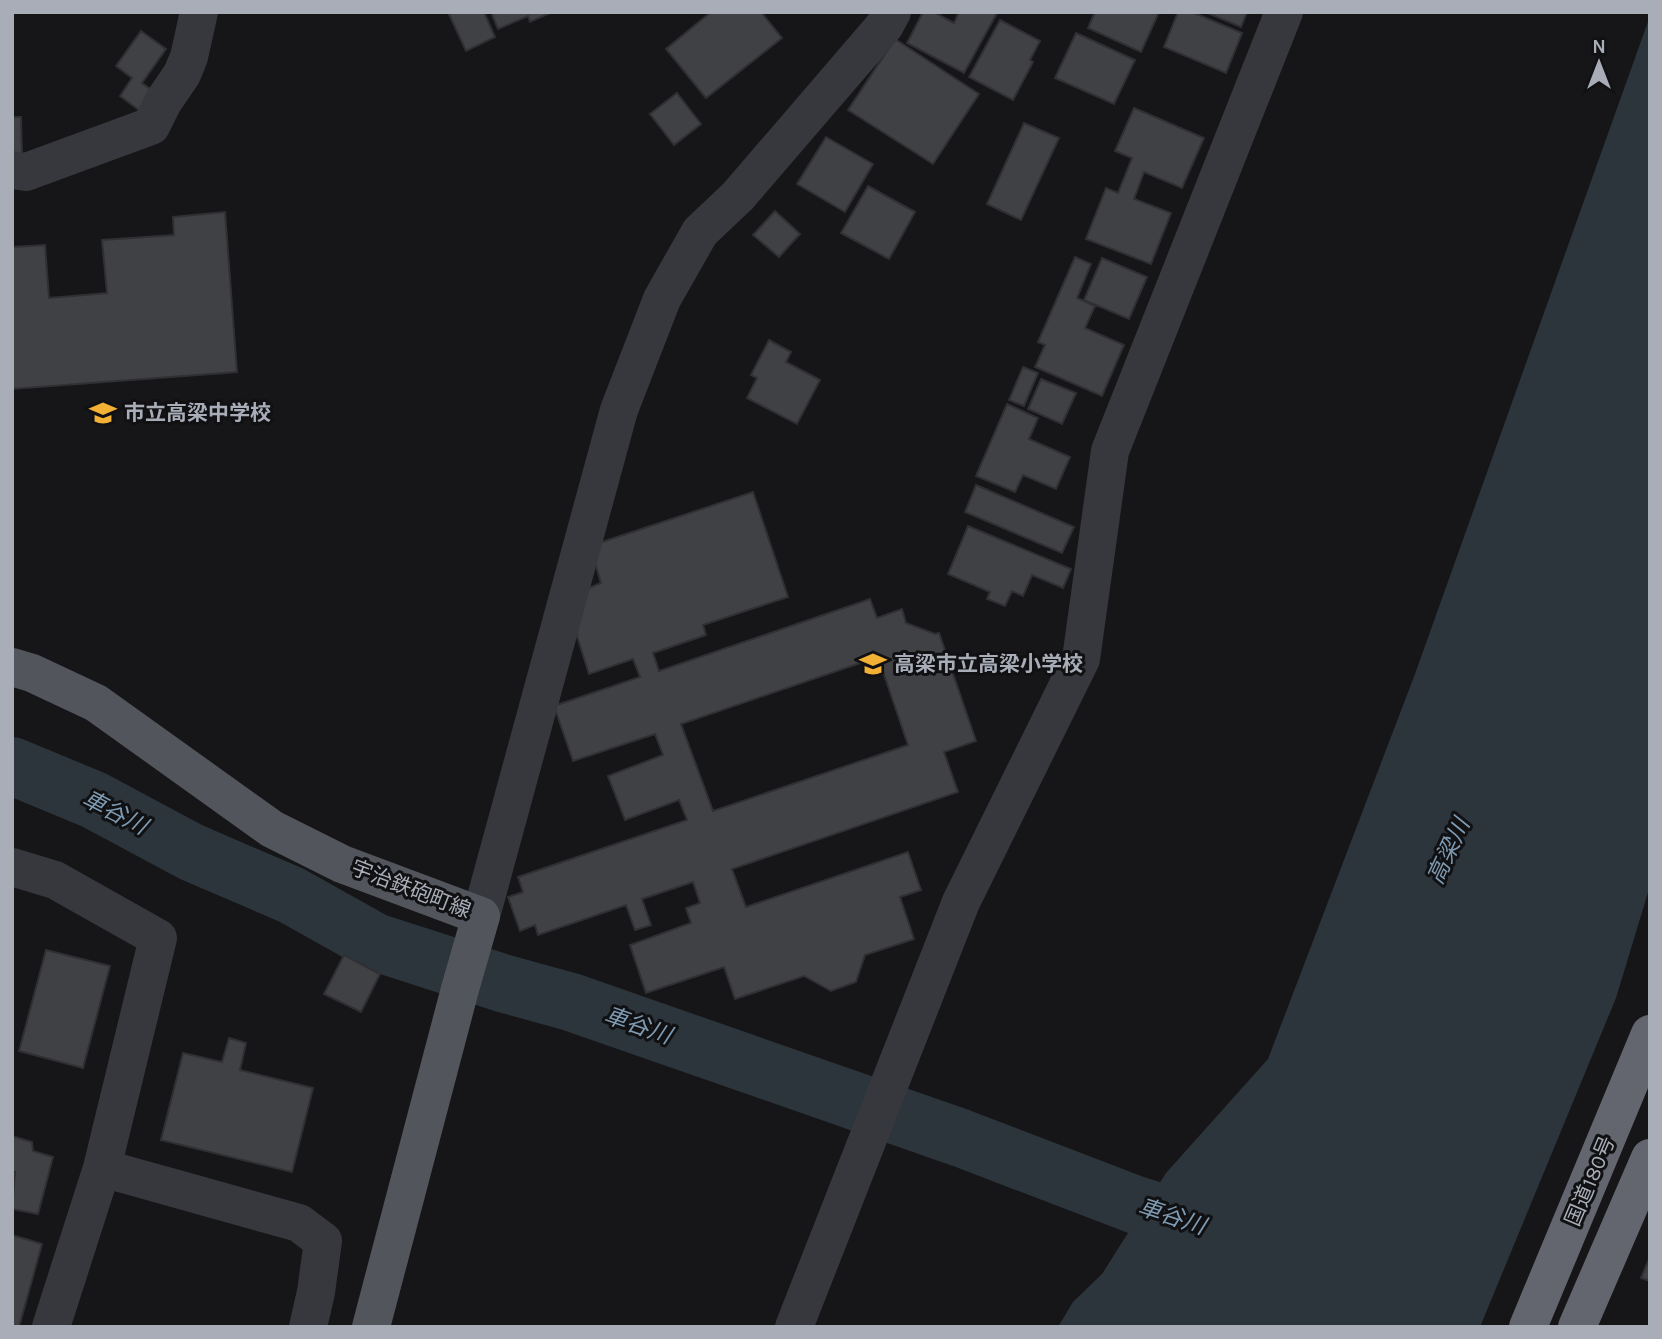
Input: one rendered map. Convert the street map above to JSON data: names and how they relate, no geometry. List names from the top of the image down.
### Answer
{
  "streets": {
    "highway": ["国道180号"],
    "main road": ["宇治鉄砲町線"]
  },
  "water": ["車谷川", "高梁川"],
  "places": {
    "school or university": ["市立高梁中学校", "高梁市立高梁小学校"]
  },
  "north": "top"
}
